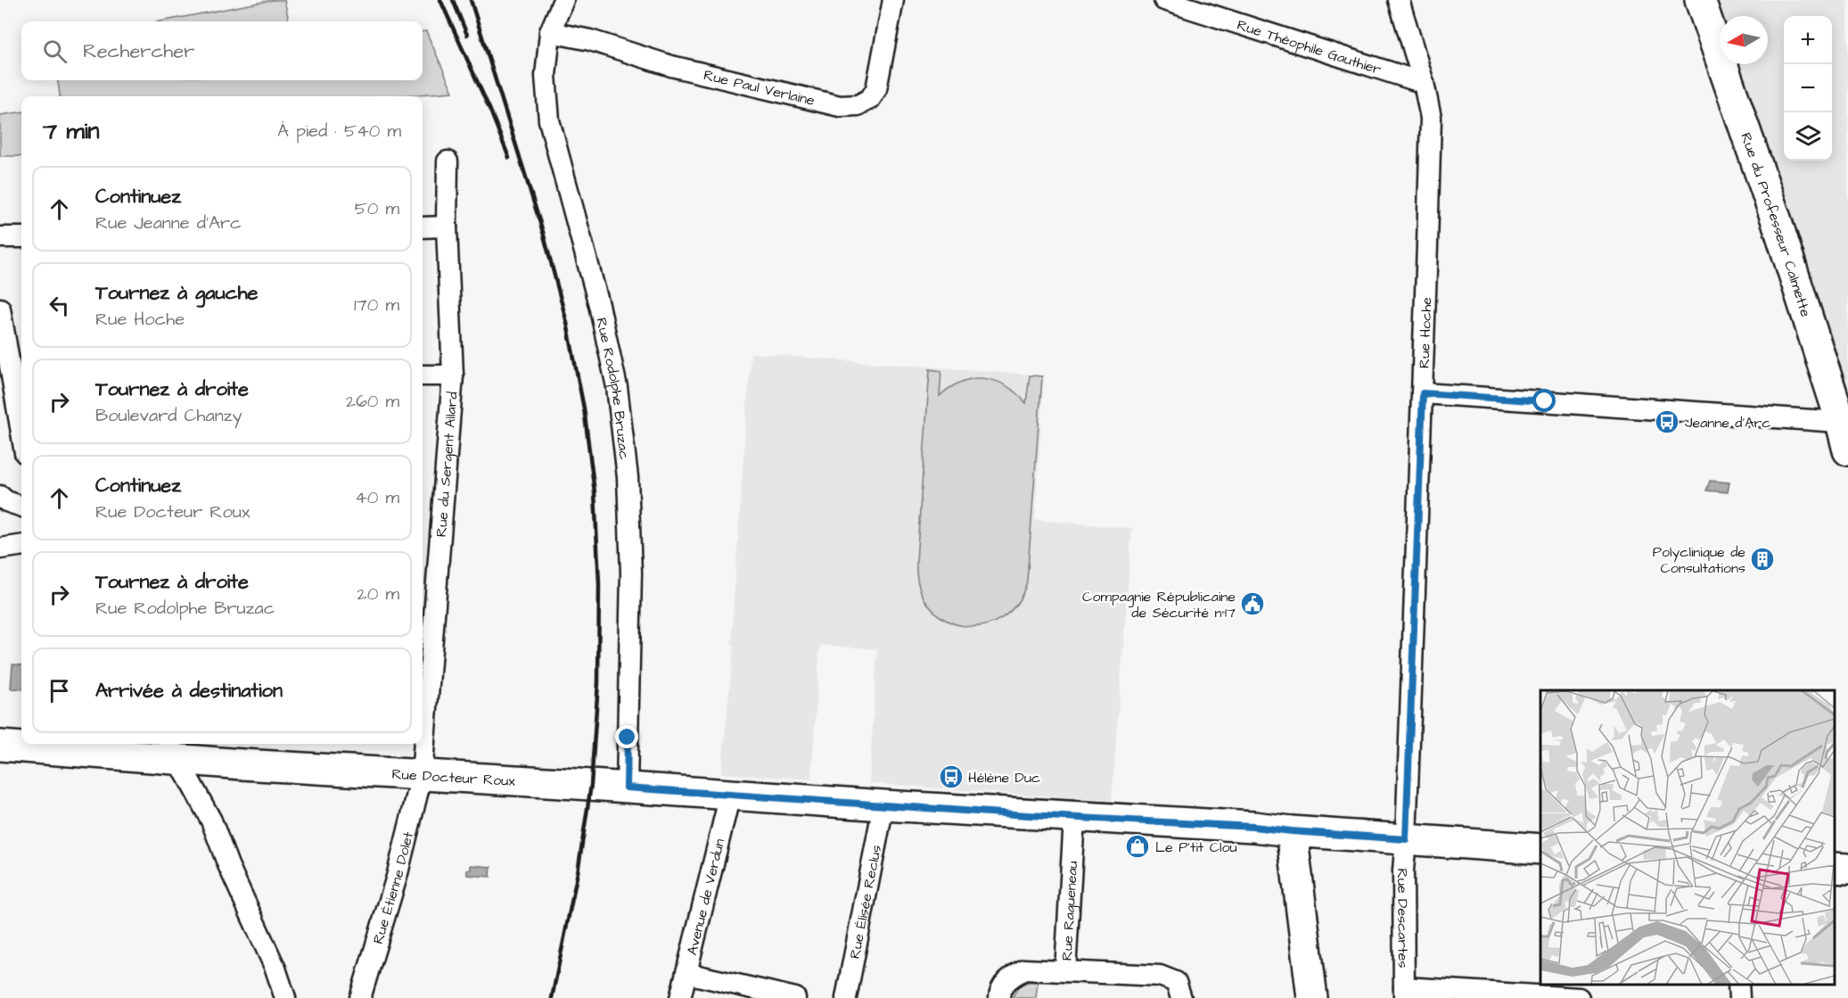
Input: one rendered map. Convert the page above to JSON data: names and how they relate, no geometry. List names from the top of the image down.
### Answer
{
  "streets": {
    "main road": ["Rue du Professeur Calmette", "Rue Docteur Roux"],
    "street": [
      "Rue Théophile Gauthier",
      "Rue Paul Verlaine",
      "Rue Hoche",
      "Rue Rodolphe Bruzac",
      "Rue du Sergent Allard",
      "Rue Étienne Dolet",
      "Avenue de Verdun",
      "Rue Élisée Reclus",
      "Rue Ragueneau",
      "Rue Descartes"
    ]
  },
  "crossings": [
    ["Rue Théophile Gauthier", "Rue Hoche"],
    ["Rue Paul Verlaine", "Rue Rodolphe Bruzac"],
    ["Rue Hoche", "Rue Docteur Roux"],
    ["Rue Hoche", "Rue Descartes"],
    ["Rue Rodolphe Bruzac", "Rue Docteur Roux"],
    ["Rue du Sergent Allard", "Rue Docteur Roux"],
    ["Rue du Sergent Allard", "Rue Étienne Dolet"],
    ["Rue Docteur Roux", "Rue Étienne Dolet"],
    ["Rue Docteur Roux", "Avenue de Verdun"],
    ["Rue Docteur Roux", "Rue Élisée Reclus"],
    ["Rue Docteur Roux", "Rue Ragueneau"],
    ["Rue Docteur Roux", "Rue Descartes"]
  ],
  "places": {
    "bus stop": ["Jeanne d'Arc", "Hélène Duc"],
    "building": ["Polyclinique de Consultations"],
    "public building": ["Compagnie Républicaine de Sécurité n°17"],
    "shop": ["Le P'tit Clou"]
  },
  "north": "left",
  "page": {
    "map_buttons": ["+", "−"],
    "search": "Rechercher",
    "heading": ["7 min", "À pied · 540 m"],
    "list": [
      ["Continuez", "Rue Jeanne d'Arc", "50 m"],
      ["Tournez à gauche", "Rue Hoche", "170 m"],
      ["Tournez à droite", "Boulevard Chanzy", "260 m"],
      ["Continuez", "Rue Docteur Roux", "40 m"],
      ["Tournez à droite", "Rue Rodolphe Bruzac", "20 m"],
      "Arrivée à destination"
    ]
  }
}
